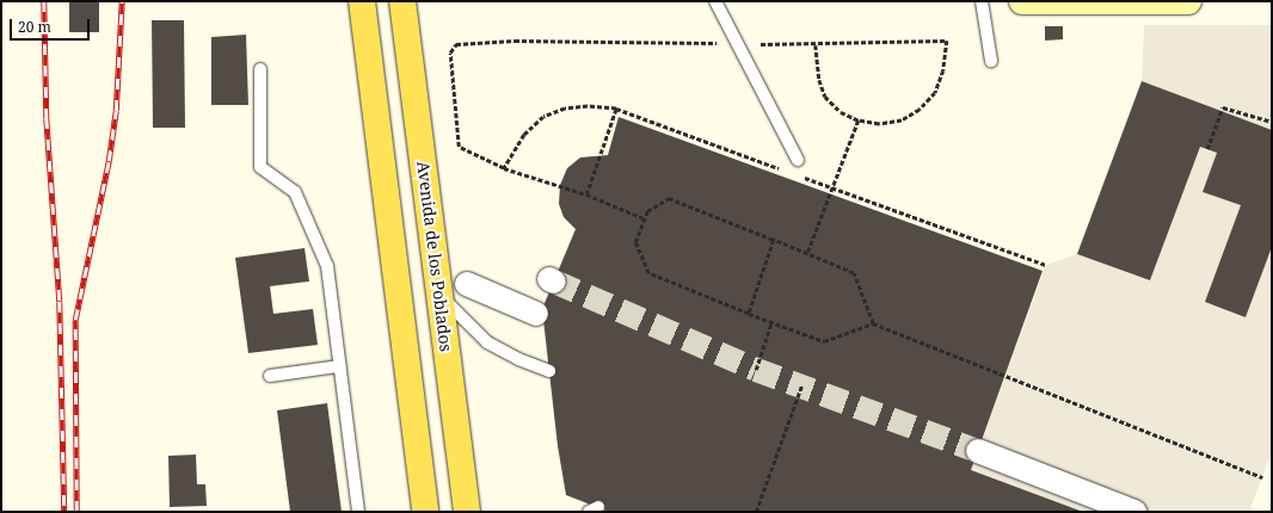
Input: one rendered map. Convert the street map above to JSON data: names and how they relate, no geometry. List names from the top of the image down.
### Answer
{
  "streets": {
    "main road": ["Avenida de los Poblados"]
  },
  "scale_bar": "20 m"
}
